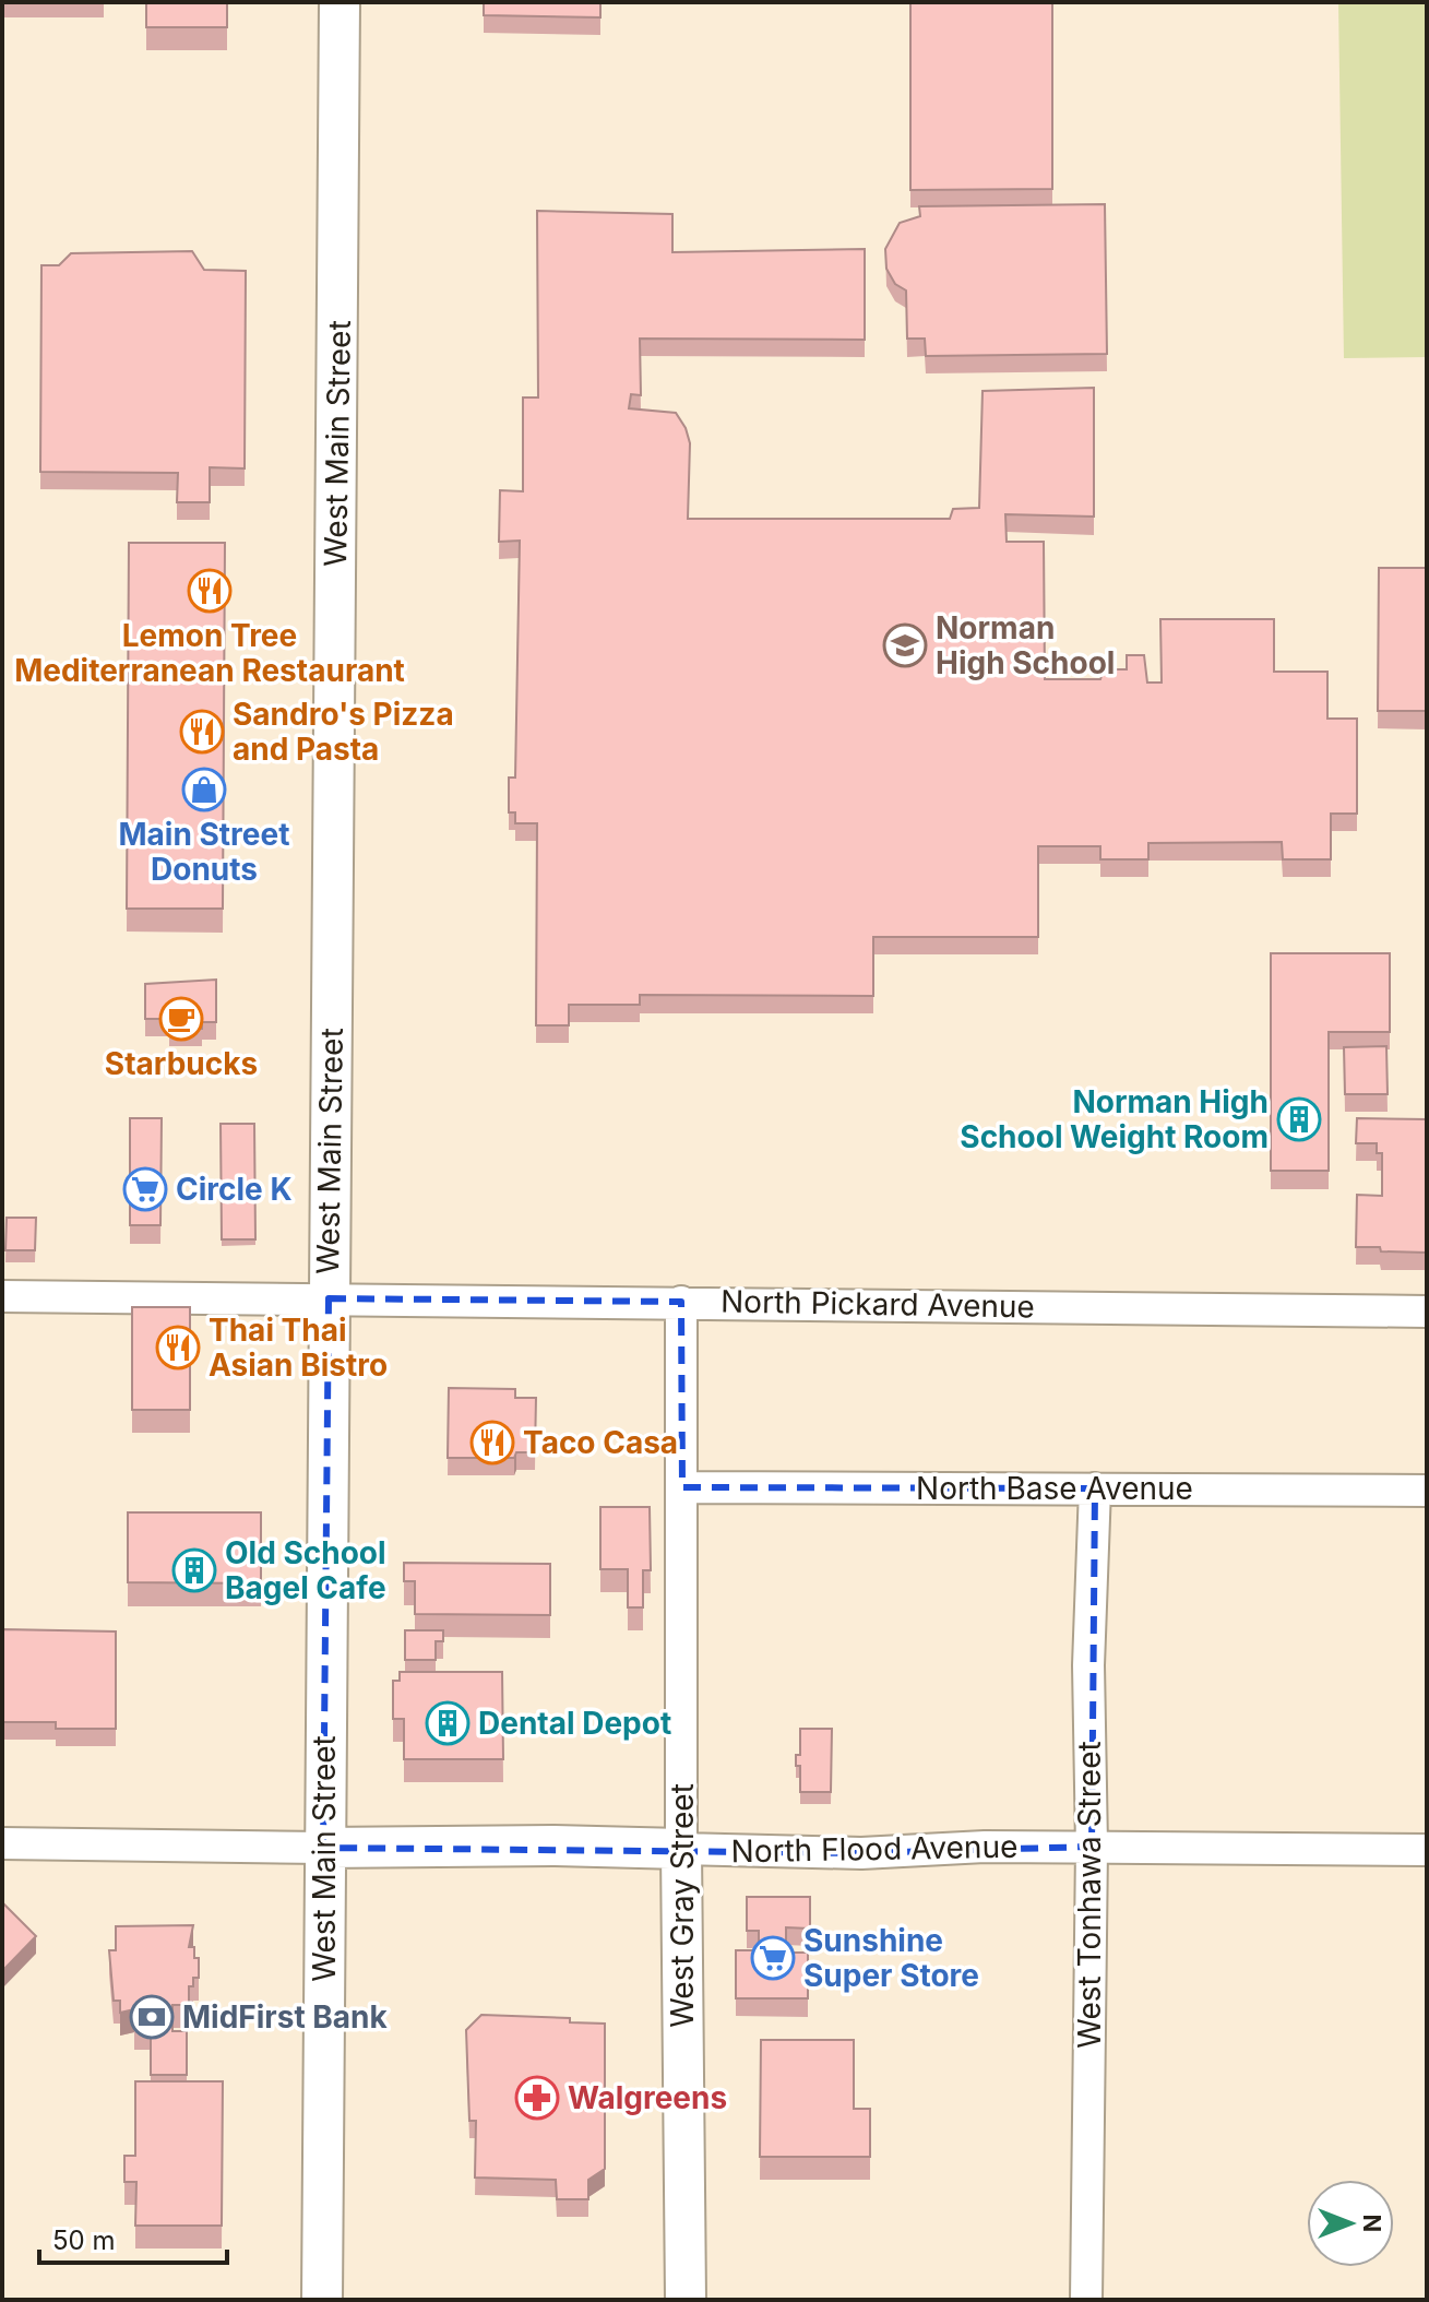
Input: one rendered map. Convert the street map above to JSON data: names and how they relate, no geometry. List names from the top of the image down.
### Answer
{
  "streets": {
    "main road": ["West Main Street", "North Flood Avenue", "West Gray Street"],
    "street": ["North Pickard Avenue", "North Base Avenue", "West Tonhawa Street"]
  },
  "crossings": [
    ["West Main Street", "North Pickard Avenue"],
    ["West Main Street", "North Flood Avenue"],
    ["North Pickard Avenue", "West Gray Street"],
    ["North Base Avenue", "West Tonhawa Street"],
    ["North Base Avenue", "West Gray Street"],
    ["North Flood Avenue", "West Tonhawa Street"],
    ["North Flood Avenue", "West Gray Street"]
  ],
  "places": {
    "restaurant": [
      "Lemon Tree Mediterranean Restaurant",
      "Sandro's Pizza and Pasta",
      "Thai Thai Asian Bistro",
      "Taco Casa"
    ],
    "school or university": ["Norman High School"],
    "shop": ["Main Street Donuts"],
    "cafe": ["Starbucks"],
    "building": ["Norman High School Weight Room", "Old School Bagel Cafe", "Dental Depot"],
    "supermarket": ["Circle K", "Sunshine Super Store"],
    "bank": ["MidFirst Bank"],
    "pharmacy": ["Walgreens"]
  },
  "scale_bar": "50 m",
  "north": "right"
}
